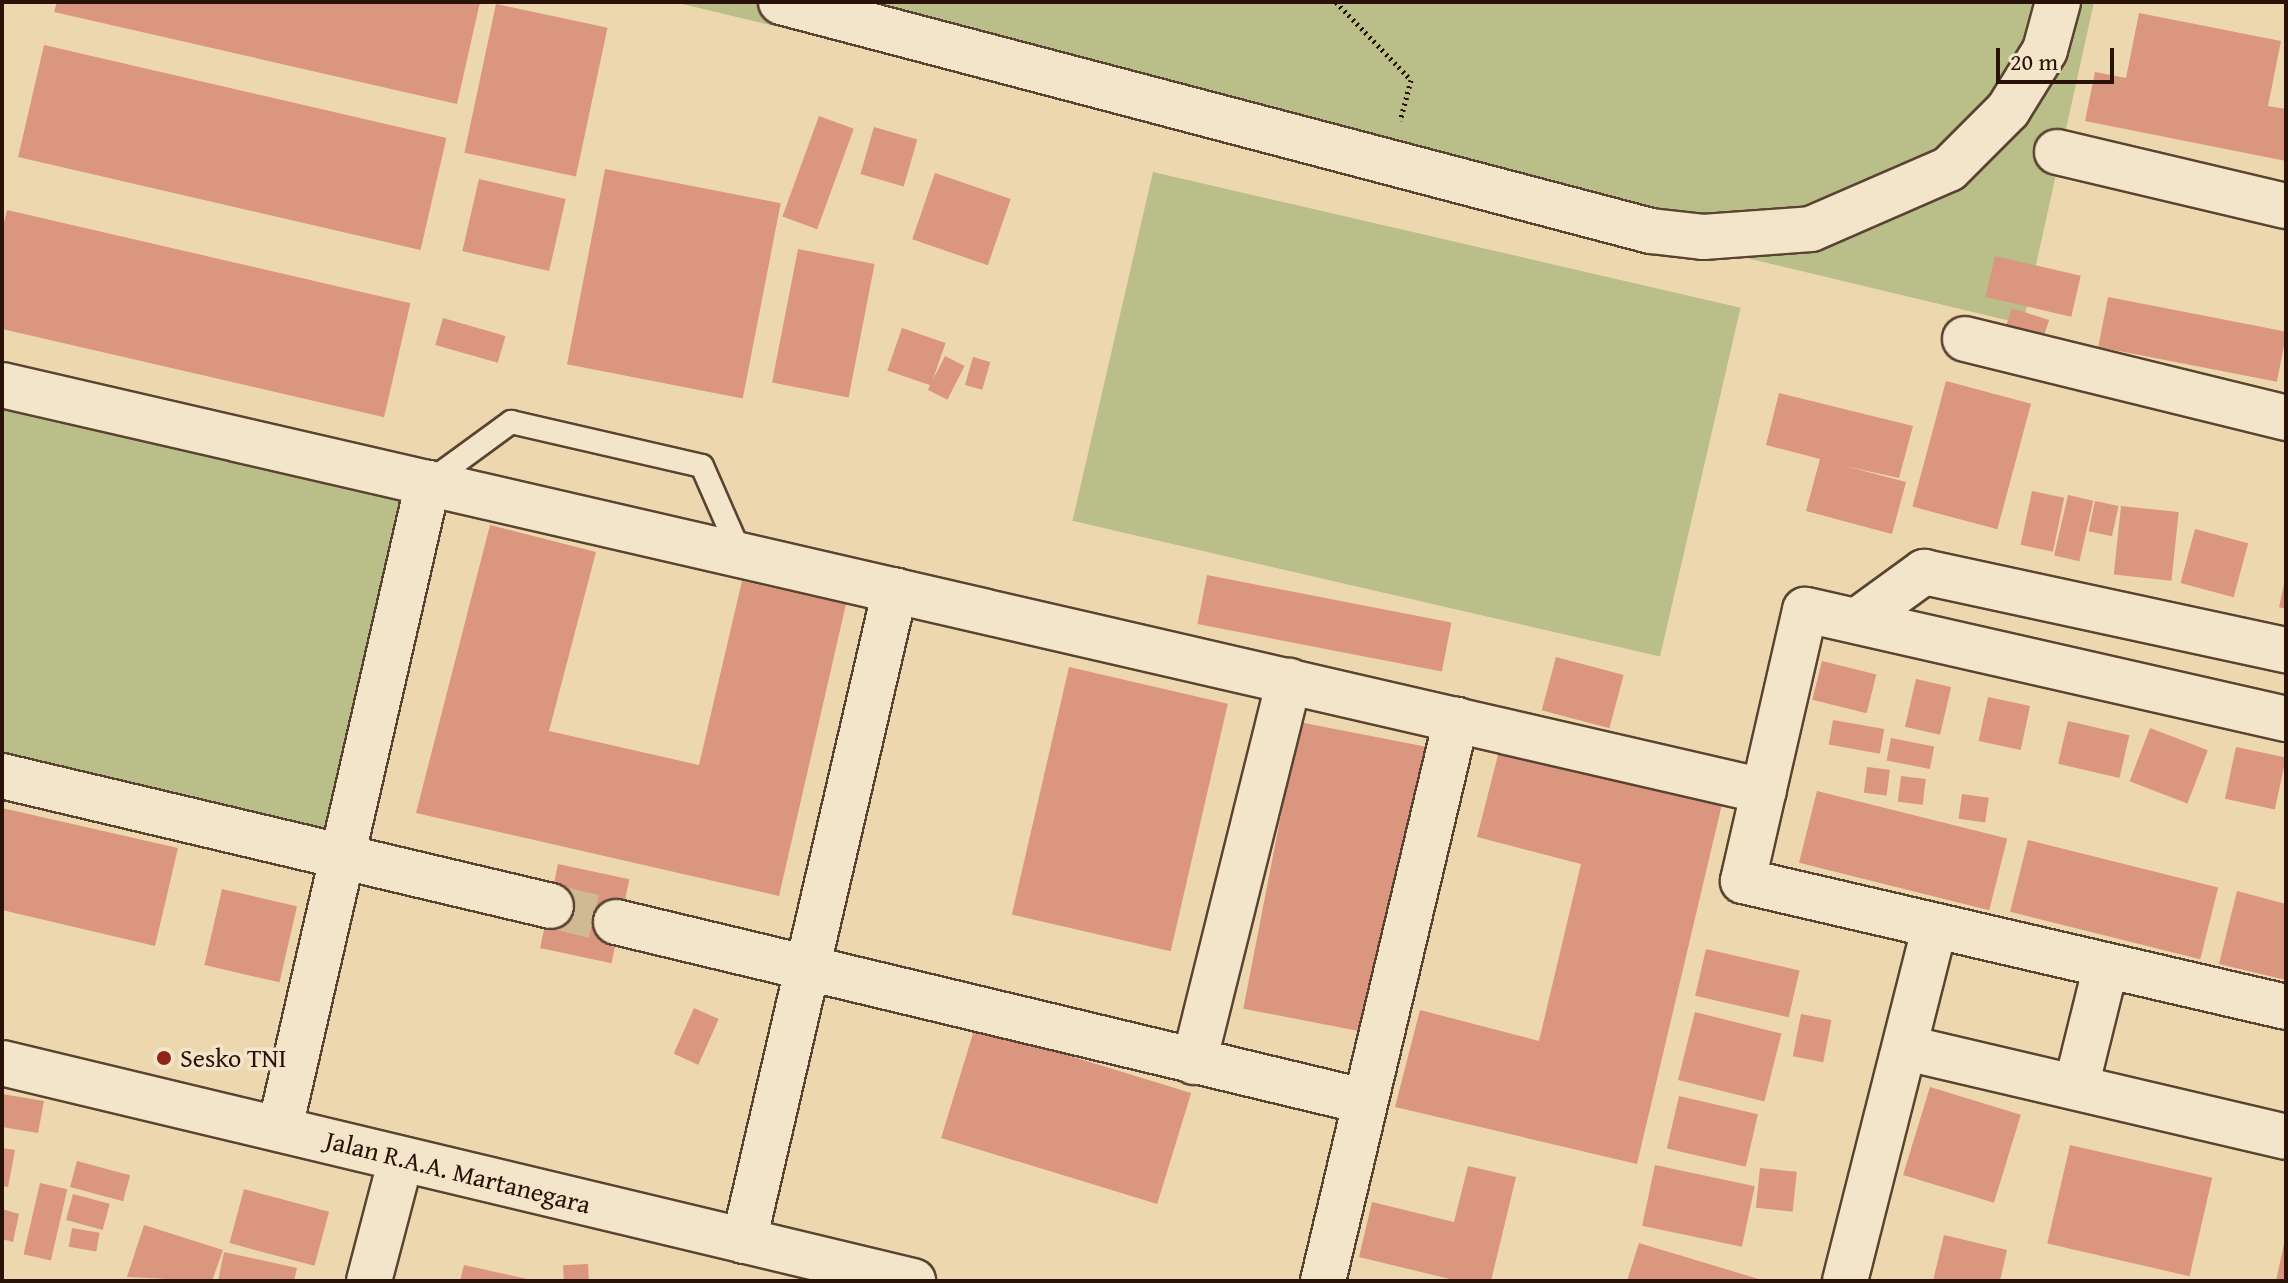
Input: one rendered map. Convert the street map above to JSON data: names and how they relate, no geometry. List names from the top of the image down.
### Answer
{
  "streets": {
    "street": ["Jalan R.A.A. Martanegara"]
  },
  "places": ["Sesko TNI"],
  "scale_bar": "20 m"
}
